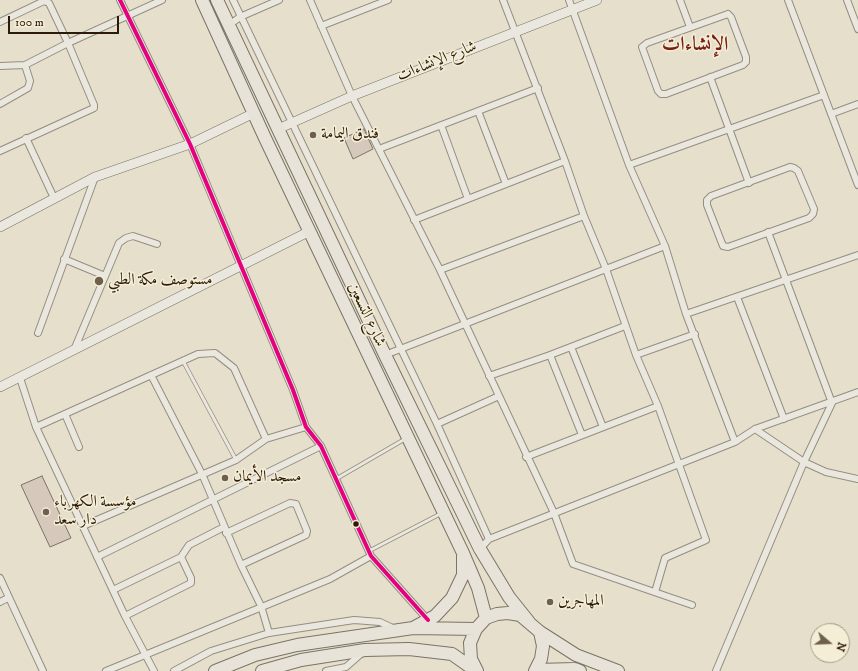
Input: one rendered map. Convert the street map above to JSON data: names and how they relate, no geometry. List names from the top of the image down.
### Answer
{
  "streets": {
    "highway": ["شارع التسعين"],
    "street": ["شارع الإنشاءات"]
  },
  "crossings": [
    ["شارع الإنشاءات", "شارع التسعين"]
  ],
  "districts": ["الإنشاءات"],
  "places": [
    "فندق اليمامة",
    "مستوصف مكة الطبي",
    "مسجد الأيمان",
    "مؤسسة الكهرباء دار سعد",
    "المهاجرين"
  ],
  "scale_bar": "100 m",
  "north": "right"
}
